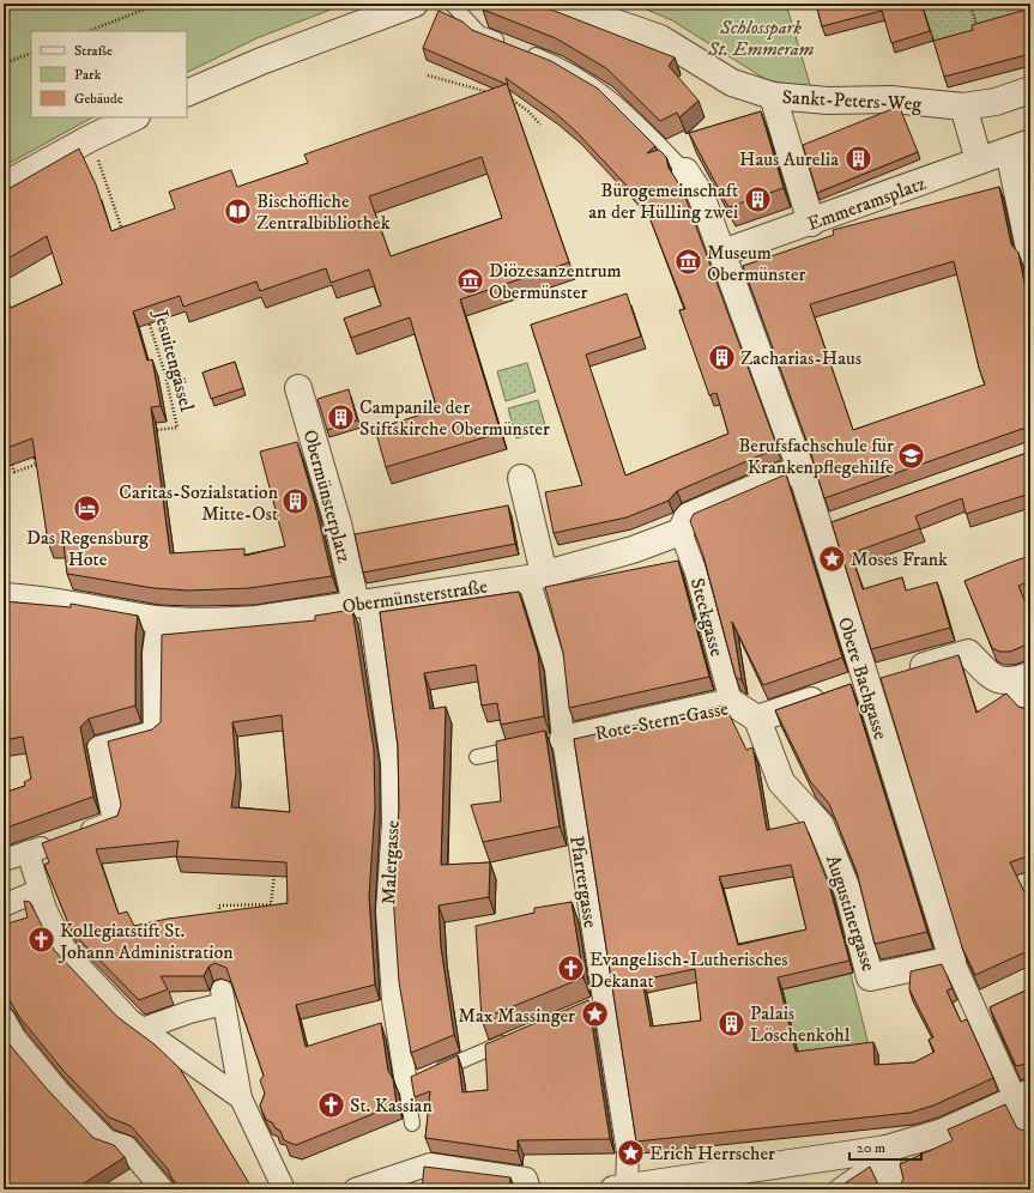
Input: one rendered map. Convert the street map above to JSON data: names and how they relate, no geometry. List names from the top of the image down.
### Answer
{
  "streets": {
    "street": [
      "Sankt-Peters-Weg",
      "Emmeramsplatz",
      "Obermünsterplatz",
      "Obermünsterstraße",
      "Steckgasse",
      "Obere Bachgasse",
      "Rote-Stern-Gasse",
      "Malergasse",
      "Pfarrergasse",
      "Augustinergasse"
    ],
    "path": ["Jesuitengässel"]
  },
  "crossings": [
    ["Emmeramsplatz", "Obere Bachgasse"],
    ["Obermünsterplatz", "Obermünsterstraße"],
    ["Obermünsterplatz", "Malergasse"],
    ["Obermünsterstraße", "Steckgasse"],
    ["Obermünsterstraße", "Malergasse"],
    ["Obermünsterstraße", "Pfarrergasse"],
    ["Steckgasse", "Rote-Stern-Gasse"],
    ["Obere Bachgasse", "Rote-Stern-Gasse"],
    ["Obere Bachgasse", "Augustinergasse"],
    ["Rote-Stern-Gasse", "Pfarrergasse"],
    ["Rote-Stern-Gasse", "Augustinergasse"]
  ],
  "parks": ["Schlosspark St. Emmeram"],
  "places": {
    "building": [
      "Haus Aurelia",
      "Bürogemeinschaft an der Hülling zwei",
      "Zacharias-Haus",
      "Campanile der Stiftskirche Obermünster",
      "Caritas-Sozialstation Mitte-Ost",
      "Palais Löschenkohl"
    ],
    "library": ["Bischöfliche Zentralbibliothek"],
    "museum": ["Museum Obermünster", "Diözesanzentrum Obermünster"],
    "school or university": ["Berufsfachschule für Krankenpflegehilfe"],
    "hotel": ["Das Regensburg Hote"],
    "place": ["Moses Frank", "Max Massinger", "Erich Herrscher"],
    "church": ["Kollegiatstift St. Johann Administration", "Evangelisch-Lutherisches Dekanat", "St. Kassian"]
  },
  "legend": ["Straße", "Park", "Gebäude"],
  "scale_bar": "20 m"
}
